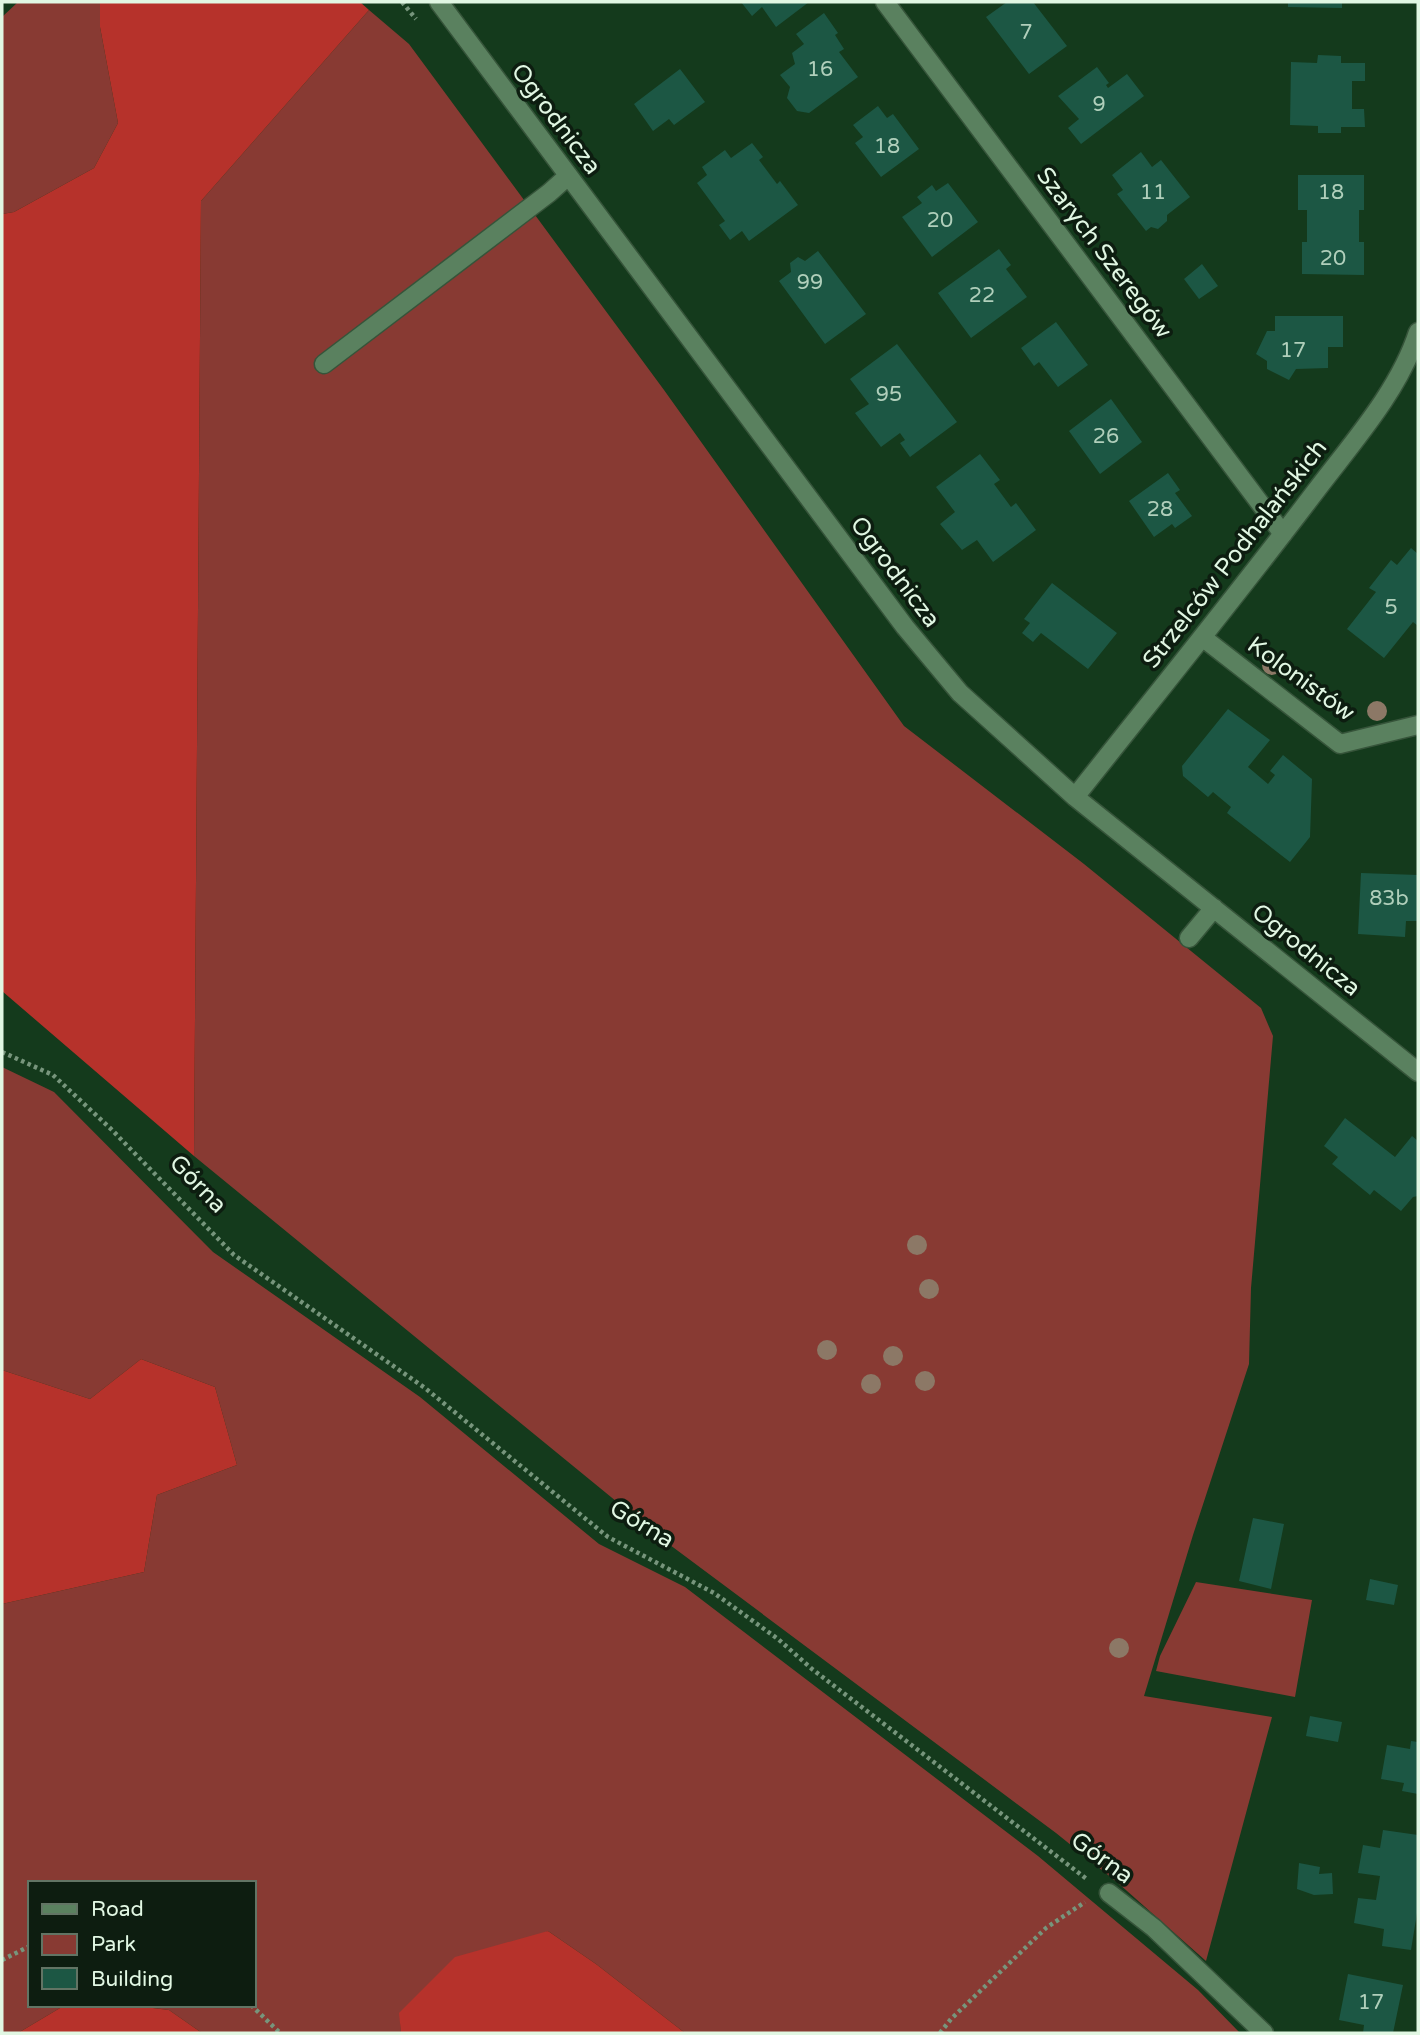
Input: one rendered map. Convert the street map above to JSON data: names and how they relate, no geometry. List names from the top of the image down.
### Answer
{
  "streets": {
    "street": [
      "Ogrodnicza",
      "Szarych Szeregów",
      "Strzelców Podhalańskich",
      "Kolonistów",
      "Górna"
    ]
  },
  "crossings": [
    ["Ogrodnicza", "Strzelców Podhalańskich"],
    ["Szarych Szeregów", "Strzelców Podhalańskich"],
    ["Strzelców Podhalańskich", "Kolonistów"]
  ],
  "house_numbers": [
    "7",
    "16",
    "9",
    "18",
    "11",
    "18",
    "20",
    "20",
    "99",
    "22",
    "17",
    "95",
    "26",
    "28",
    "5",
    "83b",
    "17"
  ],
  "legend": ["Road", "Park", "Building"]
}
